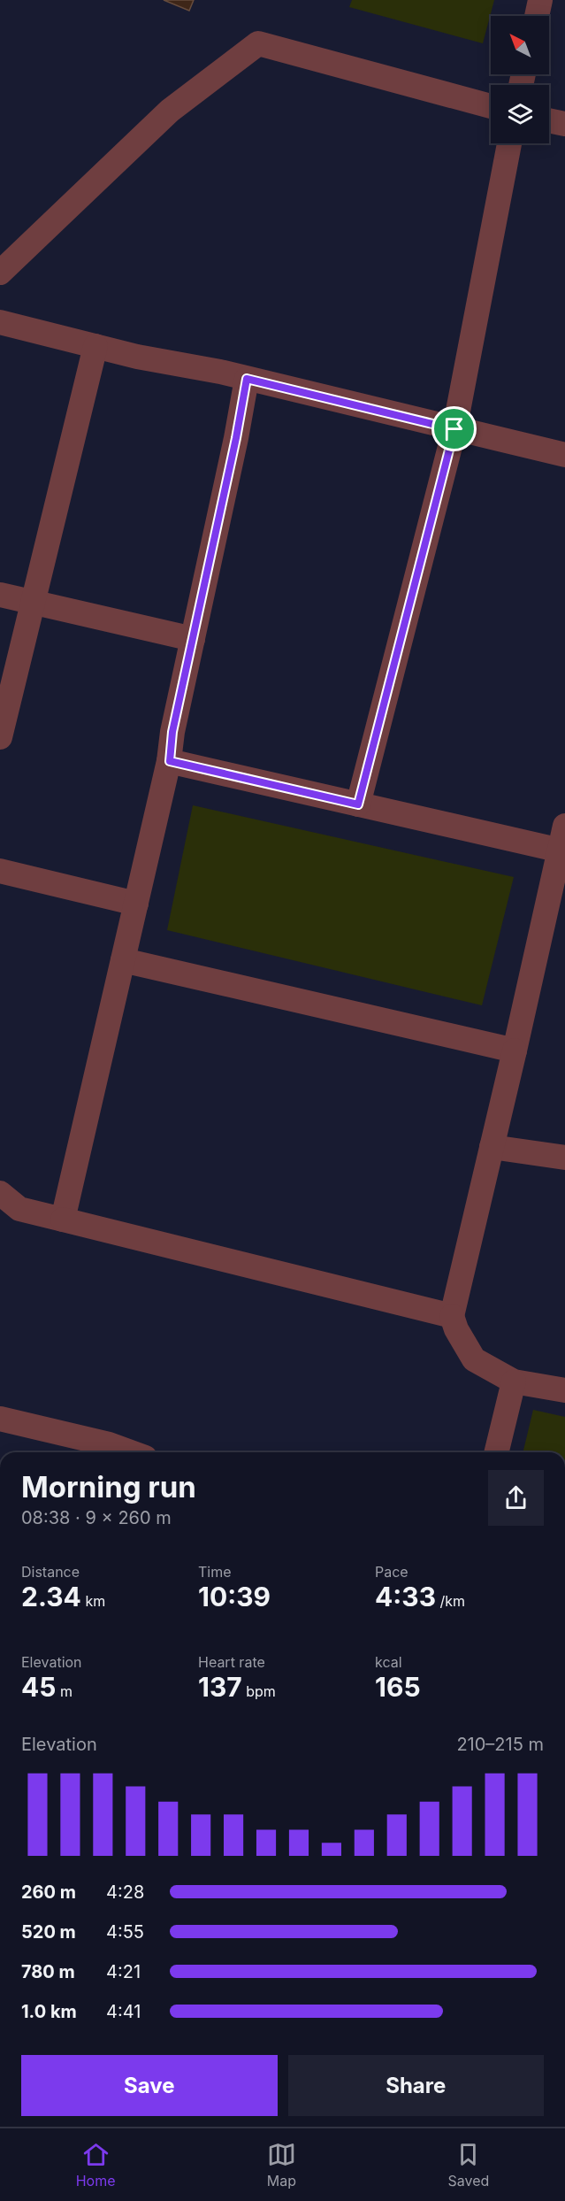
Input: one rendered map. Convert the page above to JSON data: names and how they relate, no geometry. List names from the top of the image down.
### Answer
{
  "north": "top left",
  "page": {
    "heading": ["Morning run", "08:38 · 9 × 260 m"],
    "stats": [
      ["Distance", "2.34 km"],
      ["Time", "10:39"],
      ["Pace", "4:33 /km"],
      ["Elevation", "45 m"],
      ["Heart rate", "137 bpm"],
      ["kcal", "165"]
    ],
    "chart": ["Elevation", "210–215 m"],
    "list": [
      {
        "name": "260 m",
        "note": "4:28"
      },
      {
        "name": "520 m",
        "note": "4:55"
      },
      {
        "name": "780 m",
        "note": "4:21"
      },
      {
        "name": "1.0 km",
        "note": "4:41"
      }
    ],
    "buttons": ["Save", "Share"],
    "tabs": ["Home", "Map", "Saved"]
  }
}
